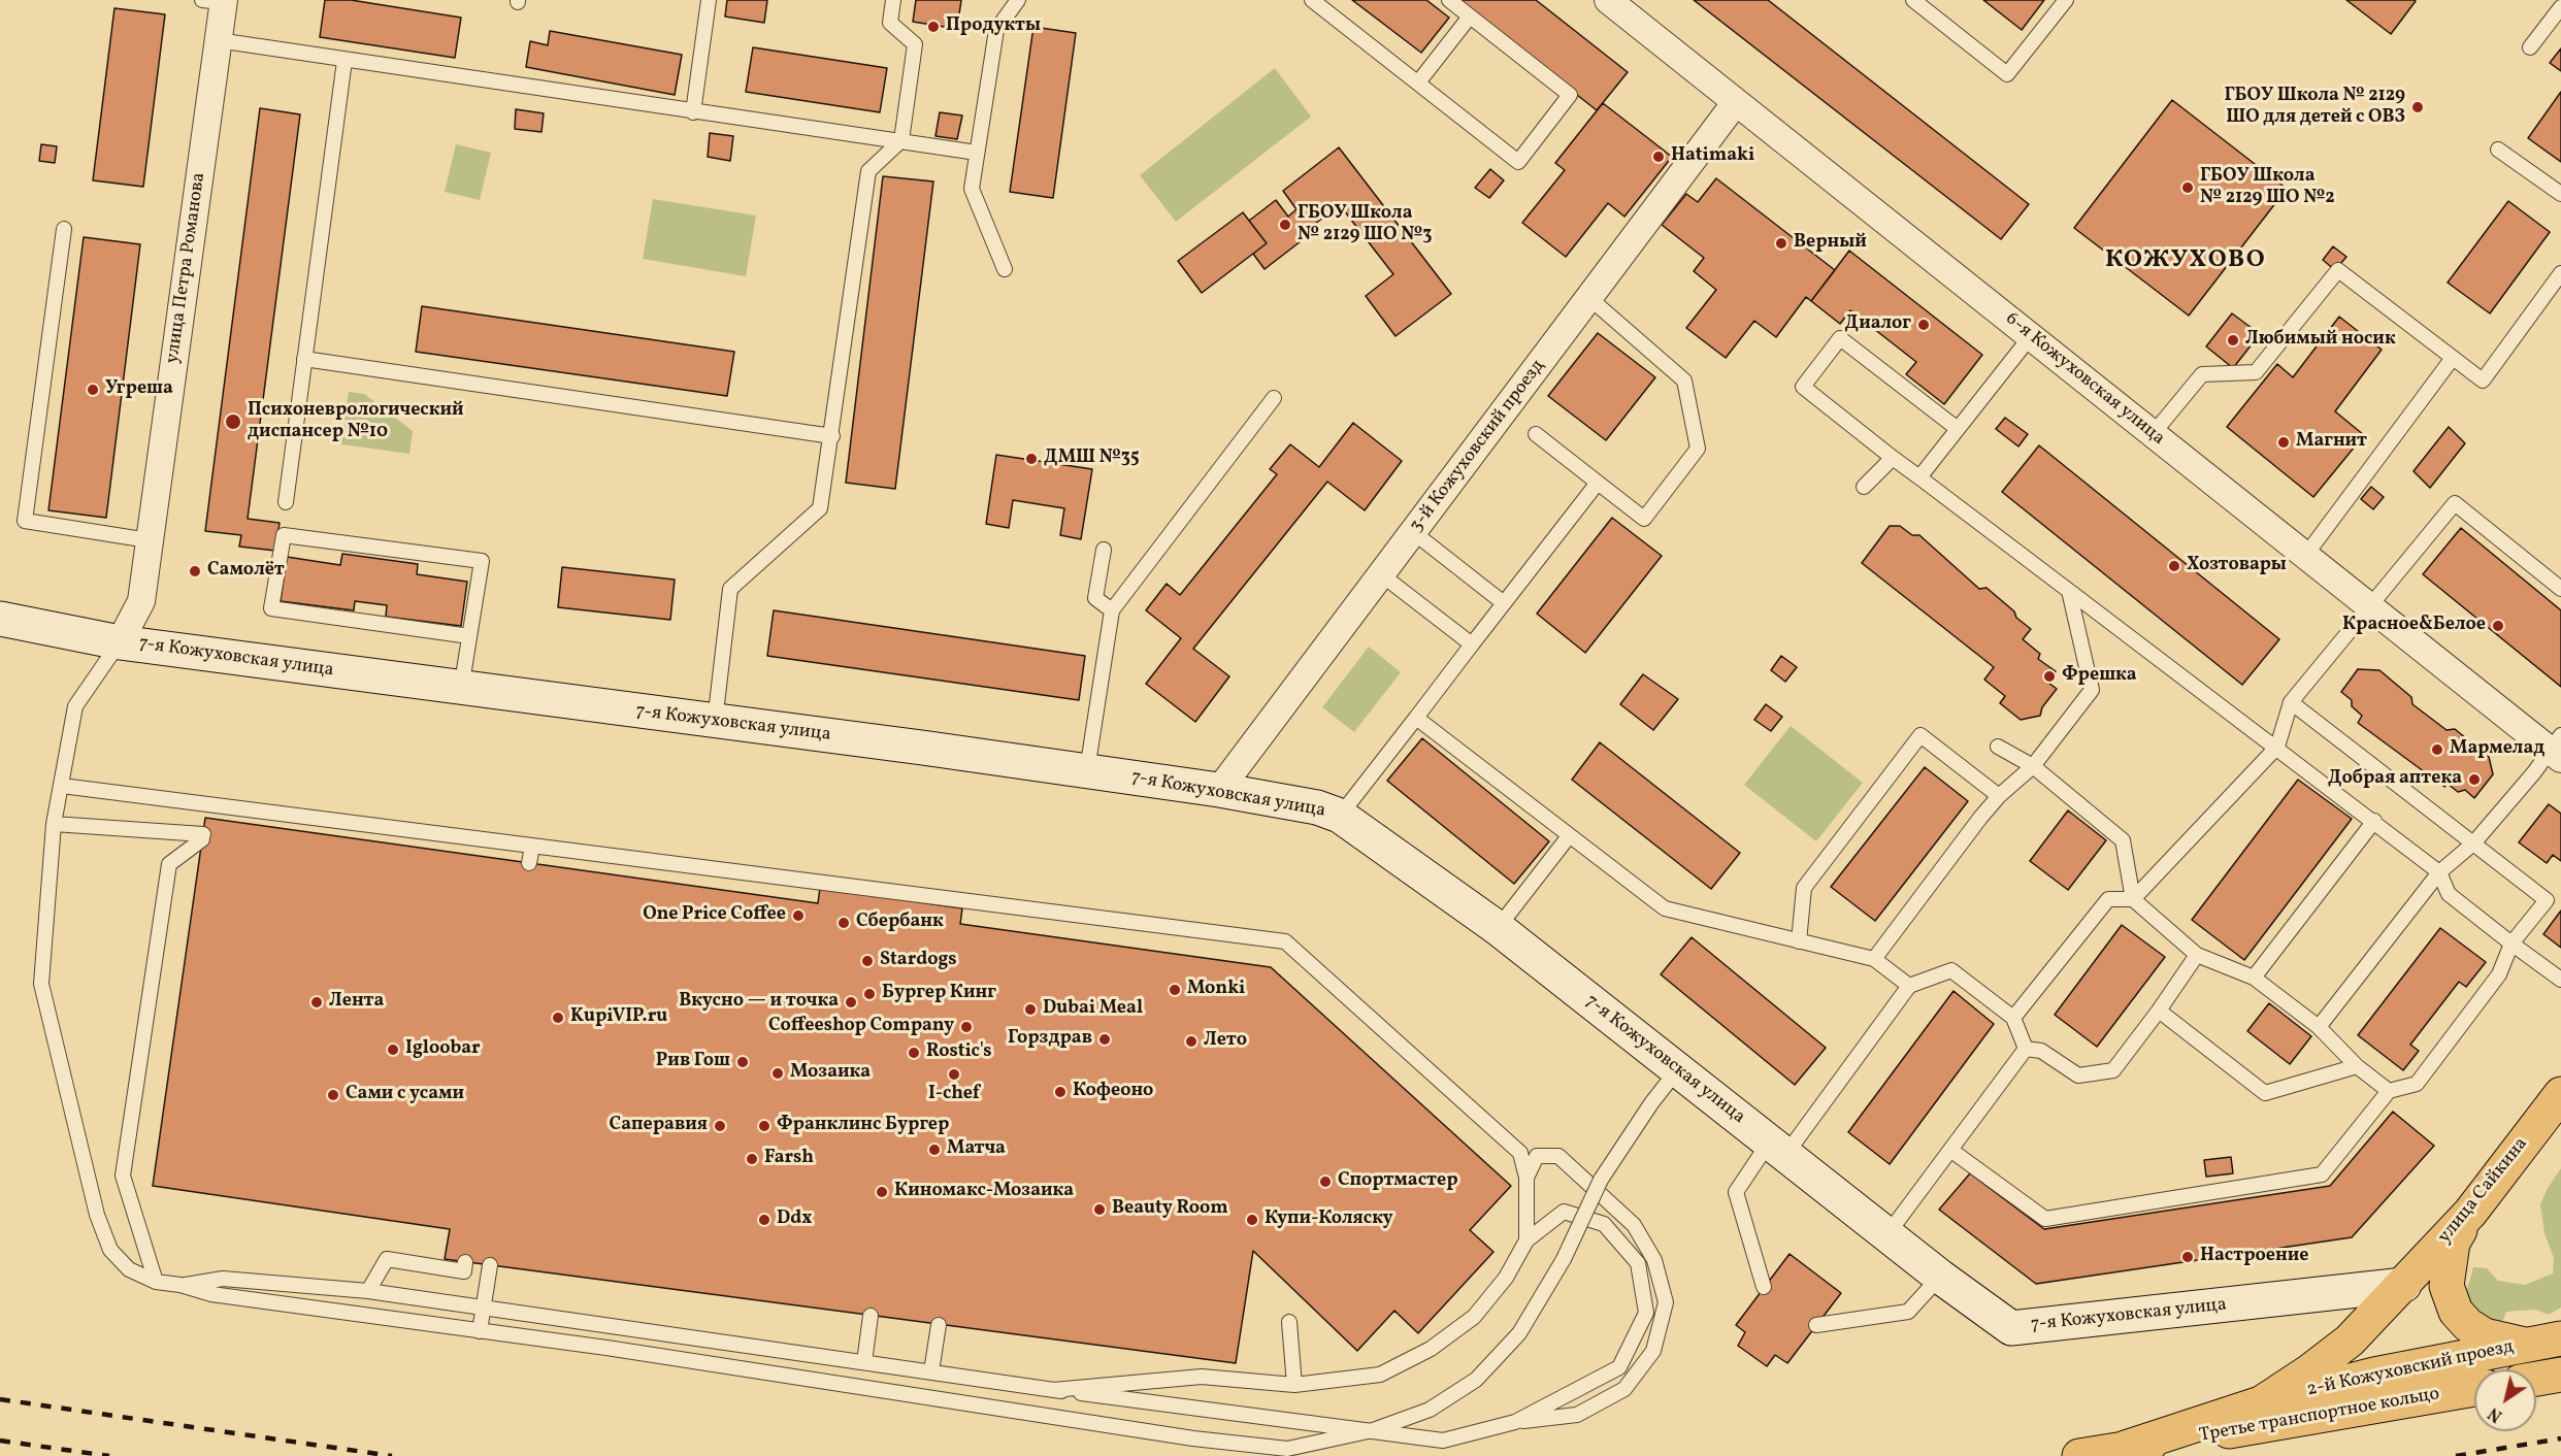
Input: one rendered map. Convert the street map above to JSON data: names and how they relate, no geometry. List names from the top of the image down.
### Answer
{
  "streets": {
    "main road": ["улица Сайкина", "2-й Кожуховский проезд", "Третье транспортное кольцо"],
    "street": [
      "улица Петра Романова",
      "6-я Кожуховская улица",
      "3-й Кожуховский проезд",
      "7-я Кожуховская улица"
    ]
  },
  "crossings": [
    ["улица Петра Романова", "7-я Кожуховская улица"],
    ["6-я Кожуховская улица", "3-й Кожуховский проезд"],
    ["3-й Кожуховский проезд", "7-я Кожуховская улица"],
    ["7-я Кожуховская улица", "улица Сайкина"],
    ["улица Сайкина", "2-й Кожуховский проезд"]
  ],
  "districts": ["КОЖУХОВО"],
  "places": [
    "Продукты",
    "ГБОУ Школа № 2129 ШО для детей с ОВЗ",
    "Hatimaki",
    "ГБОУ Школа № 2129 ШО №2",
    "ГБОУ Школа № 2129 ШО №3",
    "Верный",
    "Диалог",
    "Любимый носик",
    "Угреша",
    "Психоневрологический диспансер №10",
    "Магнит",
    "ДМШ №35",
    "Хозтовары",
    "Самолёт",
    "Красное&Белое",
    "Фрешка",
    "Мармелад",
    "Добрая аптека",
    "One Price Coffee",
    "Сбербанк",
    "Stardogs",
    "Monki",
    "Бургер Кинг",
    "Лента",
    "Вкусно — и точка",
    "Dubai Meal",
    "KupiVIP.ru",
    "Coffeeshop Company",
    "Горздрав",
    "Лето",
    "Igloobar",
    "Rostic's",
    "Рив Гош",
    "Мозаика",
    "I-chef",
    "Кофеоно",
    "Сами с усами",
    "Саперавия",
    "Франклинс Бургер",
    "Матча",
    "Farsh",
    "Спортмастер",
    "Киномакс-Мозаика",
    "Beauty Room",
    "Ddx",
    "Купи-Коляску",
    "Настроение"
  ],
  "north": "bottom left"
}
